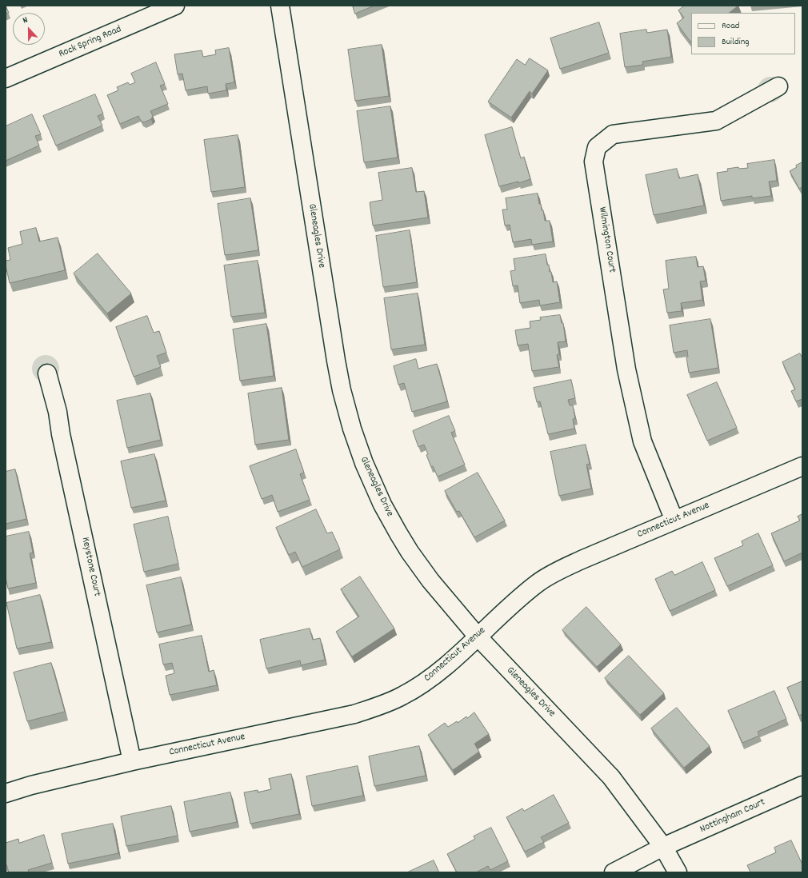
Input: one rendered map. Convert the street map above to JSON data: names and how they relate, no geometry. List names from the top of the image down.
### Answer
{
  "streets": {
    "street": [
      "Rock Spring Road",
      "Gleneagles Drive",
      "Wilmington Court",
      "Connecticut Avenue",
      "Keystone Court",
      "Nottingham Court"
    ]
  },
  "crossings": [
    ["Gleneagles Drive", "Connecticut Avenue"],
    ["Gleneagles Drive", "Nottingham Court"],
    ["Wilmington Court", "Connecticut Avenue"],
    ["Connecticut Avenue", "Keystone Court"]
  ],
  "legend": ["Road", "Building"],
  "north": "top"
}
